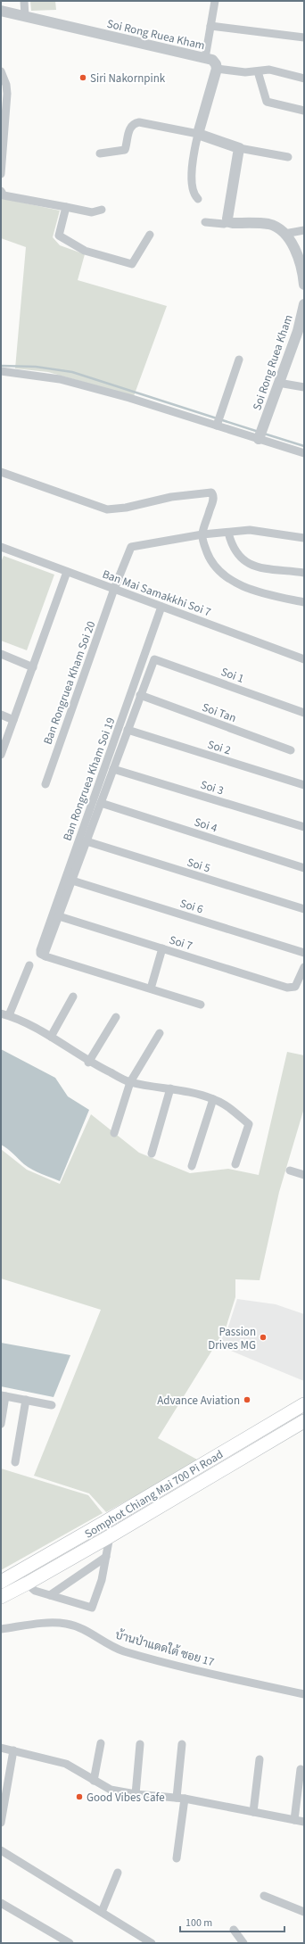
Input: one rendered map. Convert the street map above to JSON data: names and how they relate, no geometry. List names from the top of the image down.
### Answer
{
  "streets": {
    "main road": ["Somphot Chiang Mai 700 Pi Road"],
    "street": [
      "Soi Rong Ruea Kham",
      "Ban Mai Samakkhi Soi 7",
      "Soi 1",
      "Ban Rongruea Kham Soi 20",
      "Soi Tan",
      "Soi 2",
      "Ban Rongruea Kham Soi 19",
      "Soi 3",
      "Soi 4",
      "Soi 5",
      "Soi 6",
      "Soi 7",
      "บ้านป่าแดดใต้ ซอย 17"
    ]
  },
  "crossings": [
    ["Ban Mai Samakkhi Soi 7", "Ban Rongruea Kham Soi 20"],
    ["Ban Mai Samakkhi Soi 7", "Ban Rongruea Kham Soi 19"],
    ["Soi 1", "Soi Tan"]
  ],
  "places": [
    "Siri Nakornpink",
    "Passion Drives MG",
    "Advance Aviation",
    "Good Vibes Cafe"
  ],
  "scale_bar": "100 m"
}
